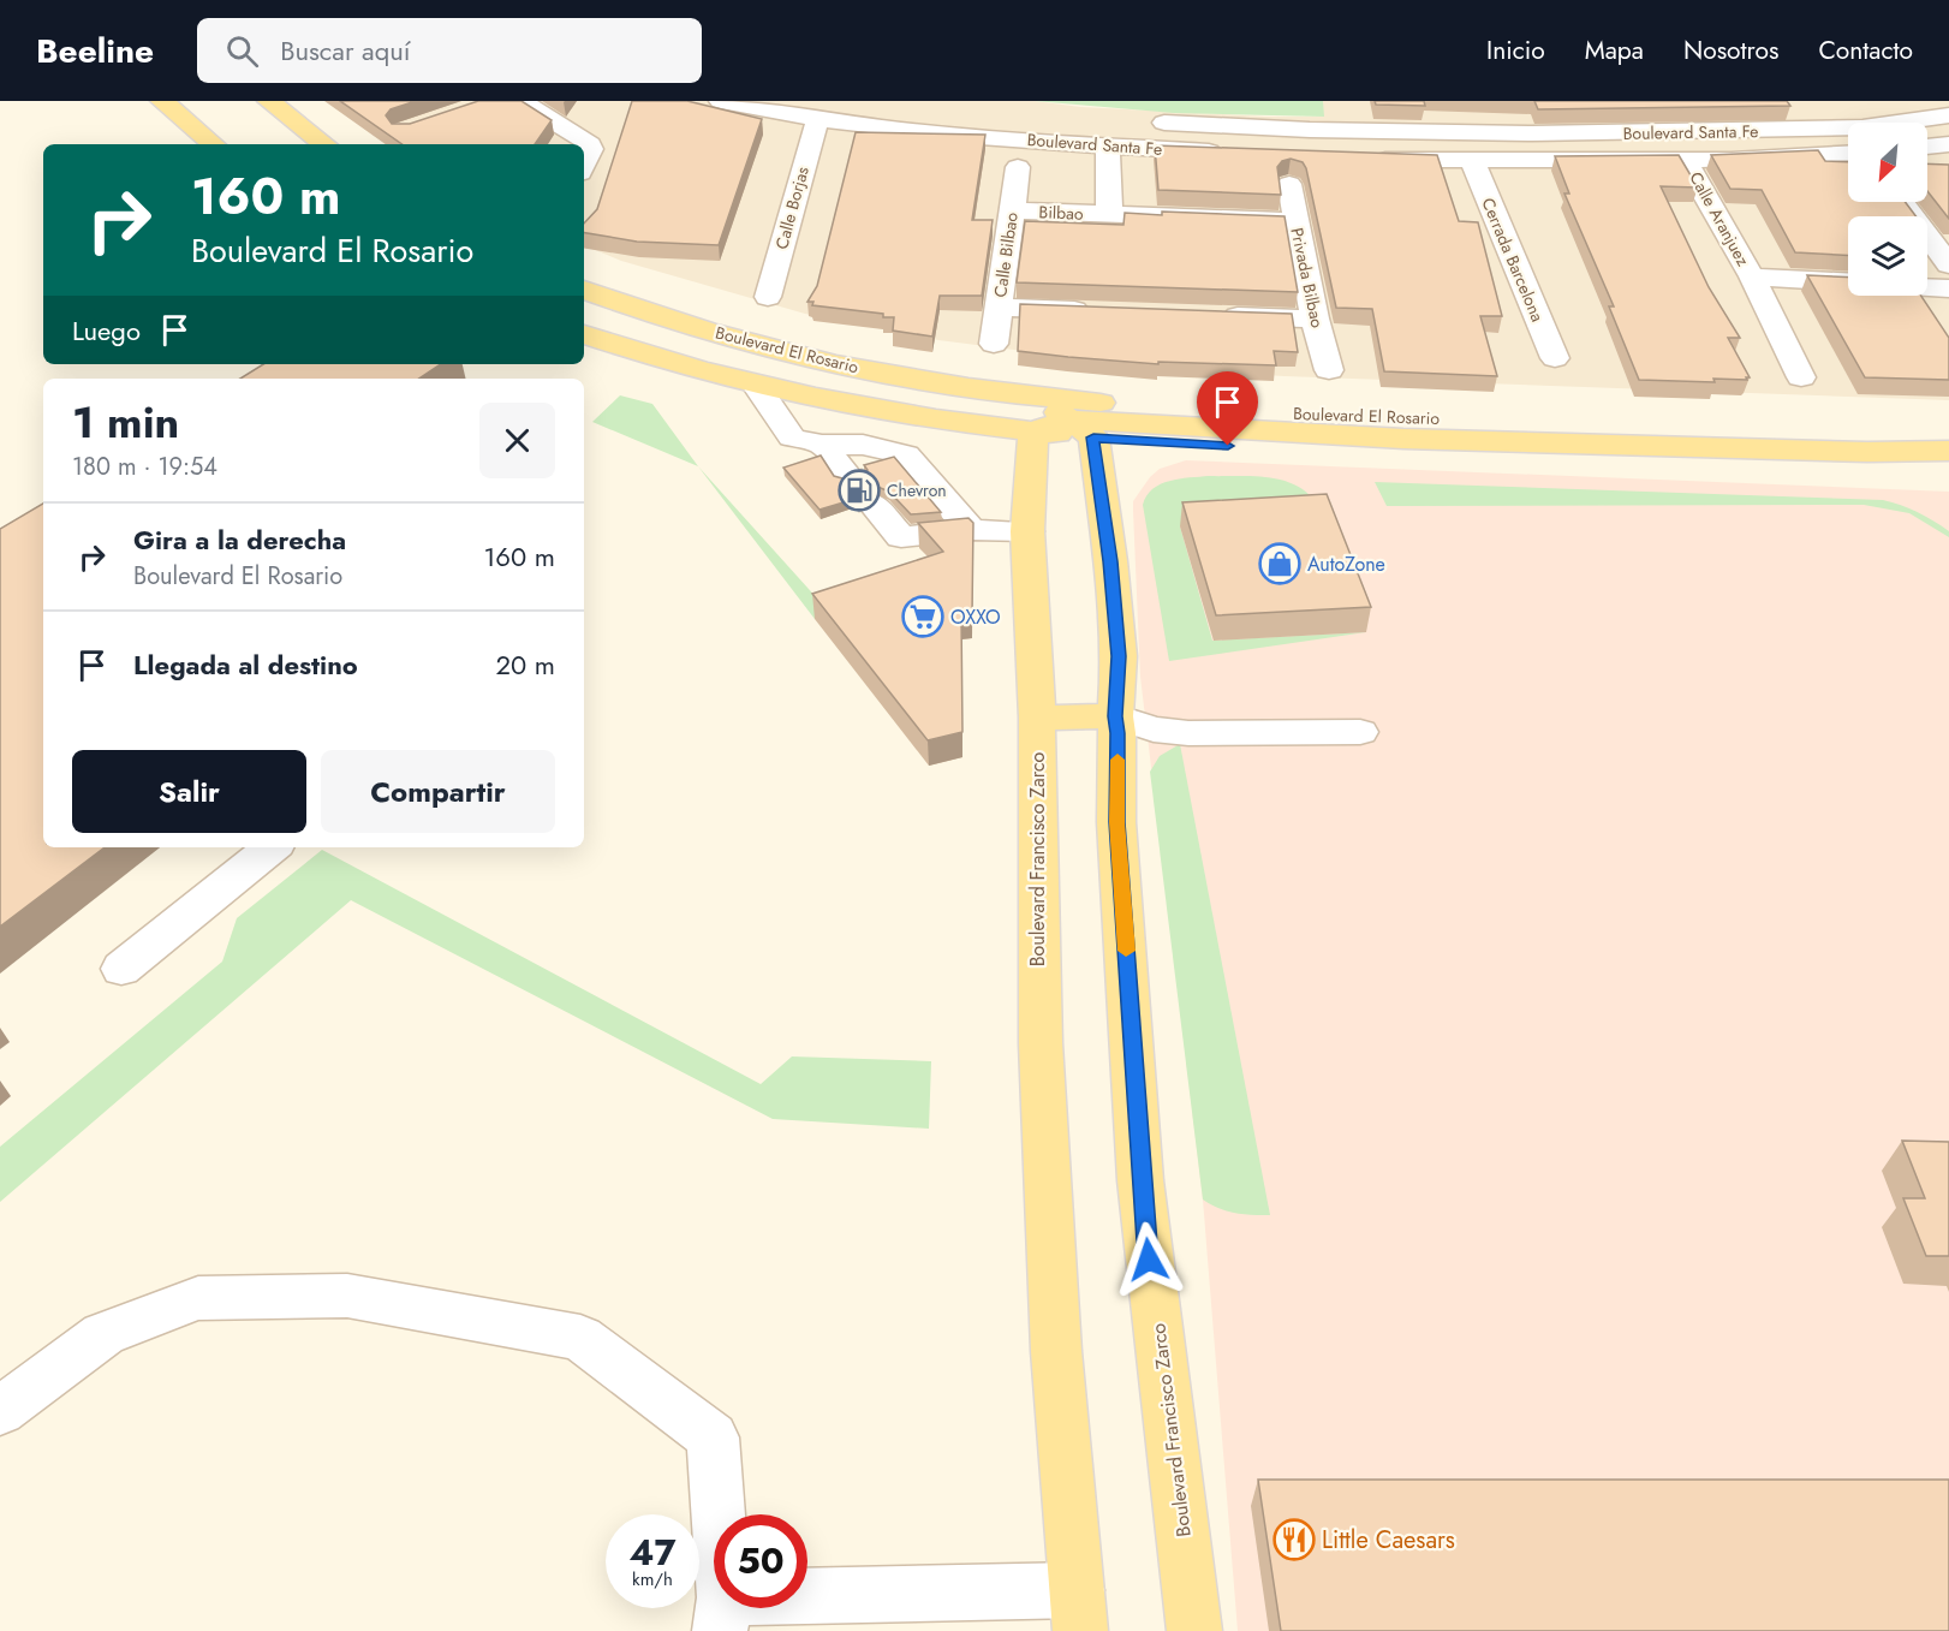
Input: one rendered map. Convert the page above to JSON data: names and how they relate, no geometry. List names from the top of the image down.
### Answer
{
  "streets": {
    "main road": ["Boulevard El Rosario", "Boulevard Francisco Zarco"],
    "street": [
      "Boulevard Santa Fe",
      "Calle Borjas",
      "Bilbao",
      "Calle Aranjuez",
      "Calle Bilbao",
      "Cerrada Barcelona",
      "Privada Bilbao"
    ]
  },
  "crossings": [
    ["Boulevard Santa Fe", "Calle Borjas"],
    ["Boulevard Santa Fe", "Bilbao"],
    ["Boulevard Santa Fe", "Calle Aranjuez"],
    ["Boulevard Santa Fe", "Cerrada Barcelona"],
    ["Bilbao", "Calle Bilbao"],
    ["Bilbao", "Privada Bilbao"],
    ["Boulevard El Rosario", "Boulevard Francisco Zarco"]
  ],
  "places": {
    "fuel station": ["Chevron"],
    "shop": ["AutoZone"],
    "supermarket": ["OXXO"],
    "restaurant": ["Little Caesars"]
  },
  "north": "bottom left",
  "page": {
    "header": "Beeline",
    "search": "Buscar aquí",
    "nav": [
      "Inicio",
      "Mapa",
      "Nosotros",
      "Contacto"
    ],
    "turn": ["160 m", "Boulevard El Rosario"],
    "then": "Luego",
    "heading": ["1 min", "180 m · 19:54"],
    "list": [
      {
        "name": "Gira a la derecha",
        "note": "Boulevard El Rosario",
        "value": "160 m"
      },
      {
        "name": "Llegada al destino",
        "value": "20 m"
      }
    ],
    "buttons": ["Salir", "Compartir"],
    "speed": "47 km/h",
    "limit": "50"
  }
}
